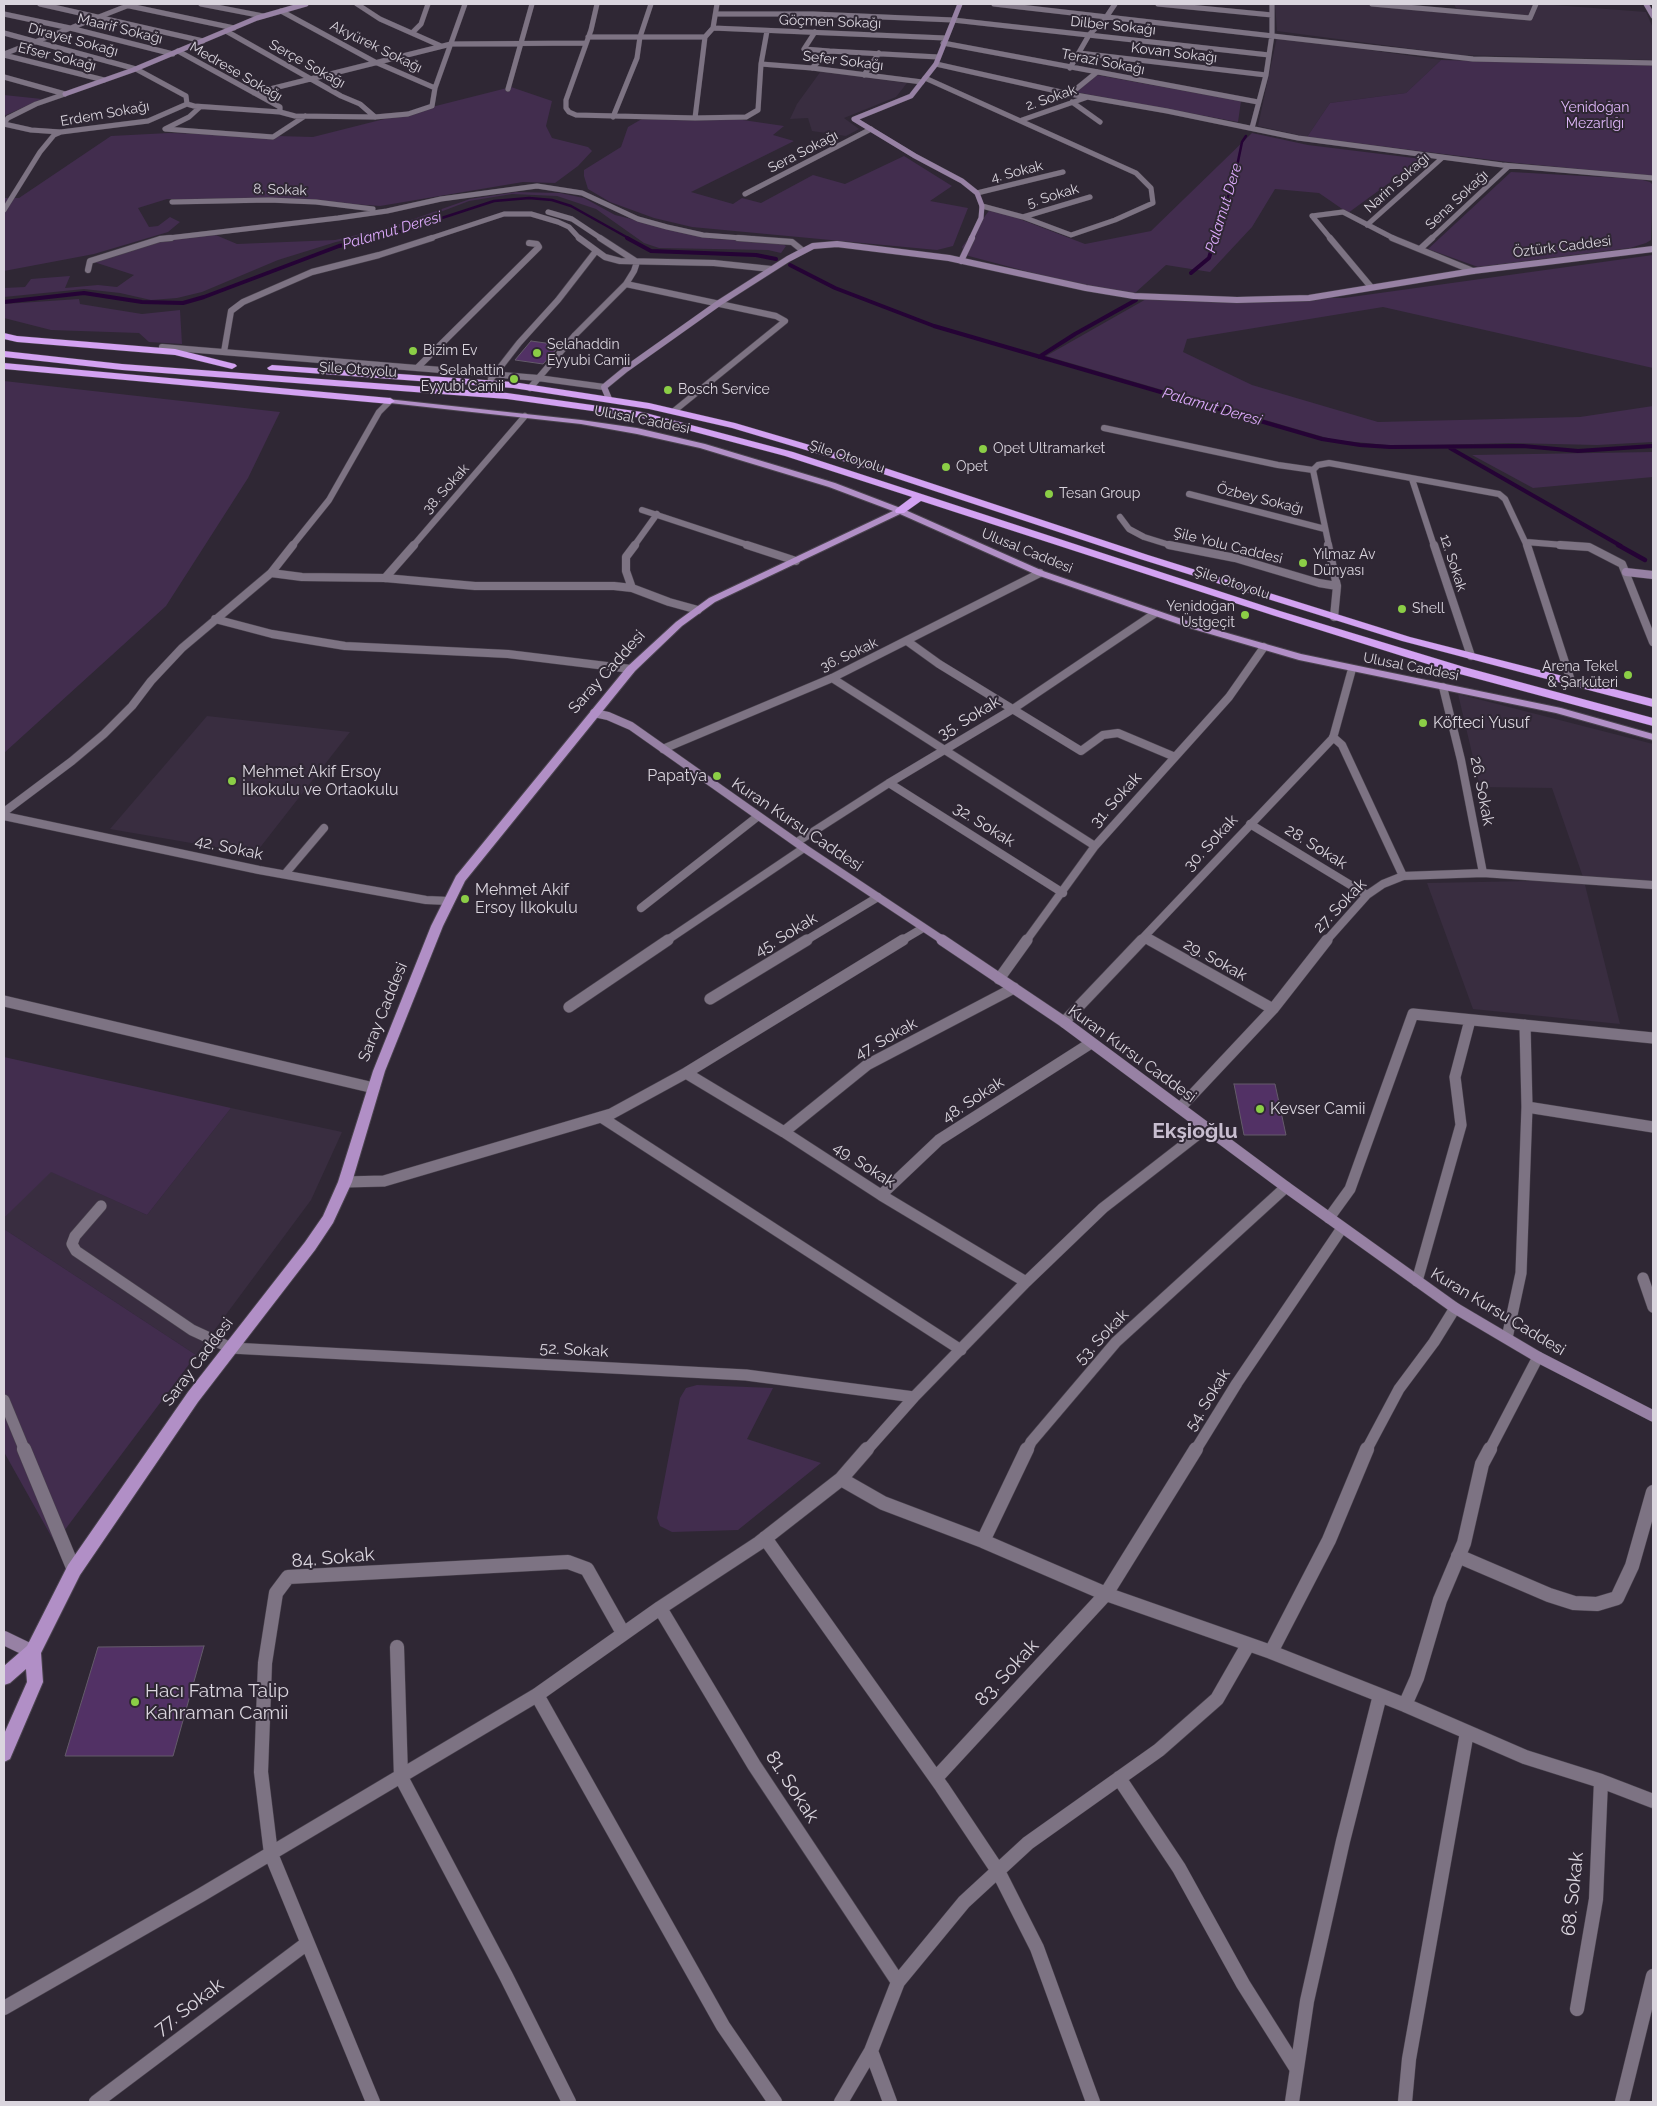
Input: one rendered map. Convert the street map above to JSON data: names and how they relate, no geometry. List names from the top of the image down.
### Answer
{
  "streets": {
    "highway": ["Şile Otoyolu"],
    "main road": ["Ulusal Caddesi", "Saray Caddesi"],
    "street": [
      "Göçmen Sokağı",
      "Dilber Sokağı",
      "Maarif Sokağı",
      "Dirayet Sokağı",
      "Akyürek Sokağı",
      "Kovan Sokağı",
      "Efser Sokağı",
      "Sefer Sokağı",
      "Terazi Sokağı",
      "Serçe Sokağı",
      "Medrese Sokağı",
      "2. Sokak",
      "Erdem Sokağı",
      "Sera Sokağı",
      "4. Sokak",
      "Narin Sokağı",
      "8. Sokak",
      "5. Sokak",
      "Sena Sokağı",
      "Öztürk Caddesi",
      "38. Sokak",
      "Özbey Sokağı",
      "Şile Yolu Caddesi",
      "12. Sokak",
      "36. Sokak",
      "35. Sokak",
      "26. Sokak",
      "31. Sokak",
      "Kuran Kursu Caddesi",
      "32. Sokak",
      "30. Sokak",
      "28. Sokak",
      "42. Sokak",
      "27. Sokak",
      "45. Sokak",
      "29. Sokak",
      "47. Sokak",
      "48. Sokak",
      "49. Sokak",
      "53. Sokak",
      "52. Sokak",
      "54. Sokak",
      "84. Sokak",
      "83. Sokak",
      "81. Sokak",
      "68. Sokak",
      "77. Sokak"
    ]
  },
  "crossings": [
    ["Göçmen Sokağı", "Terazi Sokağı"],
    ["Dirayet Sokağı", "Erdem Sokağı"],
    ["Sefer Sokağı", "2. Sokak"],
    ["Sefer Sokağı", "5. Sokak"],
    ["Şile Otoyolu", "12. Sokak"],
    ["Ulusal Caddesi", "38. Sokak"],
    ["Ulusal Caddesi", "36. Sokak"],
    ["Ulusal Caddesi", "Saray Caddesi"],
    ["Ulusal Caddesi", "35. Sokak"],
    ["Ulusal Caddesi", "26. Sokak"],
    ["Ulusal Caddesi", "31. Sokak"],
    ["Ulusal Caddesi", "30. Sokak"],
    ["36. Sokak", "Kuran Kursu Caddesi"],
    ["Saray Caddesi", "Kuran Kursu Caddesi"],
    ["Saray Caddesi", "42. Sokak"],
    ["Saray Caddesi", "52. Sokak"],
    ["35. Sokak", "Kuran Kursu Caddesi"],
    ["35. Sokak", "32. Sokak"],
    ["26. Sokak", "27. Sokak"],
    ["31. Sokak", "Kuran Kursu Caddesi"],
    ["31. Sokak", "32. Sokak"],
    ["Kuran Kursu Caddesi", "30. Sokak"],
    ["Kuran Kursu Caddesi", "27. Sokak"],
    ["Kuran Kursu Caddesi", "45. Sokak"],
    ["Kuran Kursu Caddesi", "47. Sokak"],
    ["Kuran Kursu Caddesi", "48. Sokak"],
    ["Kuran Kursu Caddesi", "53. Sokak"],
    ["Kuran Kursu Caddesi", "54. Sokak"],
    ["30. Sokak", "28. Sokak"],
    ["30. Sokak", "29. Sokak"],
    ["28. Sokak", "27. Sokak"],
    ["27. Sokak", "29. Sokak"],
    ["47. Sokak", "49. Sokak"],
    ["48. Sokak", "49. Sokak"],
    ["54. Sokak", "83. Sokak"]
  ],
  "districts": ["Ekşioğlu"],
  "water": ["Palamut Dere", "Palamut Deresi"],
  "parks": ["Yenidoğan Mezarlığı"],
  "places": [
    "Bizim Ev",
    "Selahaddin Eyyubi Camii",
    "Selahattin Eyyubi Camii",
    "Bosch Service",
    "Opet Ultramarket",
    "Opet",
    "Tesan Group",
    "Yılmaz Av Dünyası",
    "Shell",
    "Yenidoğan Üstgeçit",
    "Arena Tekel & Şarküteri",
    "Köfteci Yusuf",
    "Papatya",
    "Mehmet Akif Ersoy İlkokulu ve Ortaokulu",
    "Mehmet Akif Ersoy İlkokulu",
    "Kevser Camii",
    "Hacı Fatma Talip Kahraman Camii"
  ]
}
